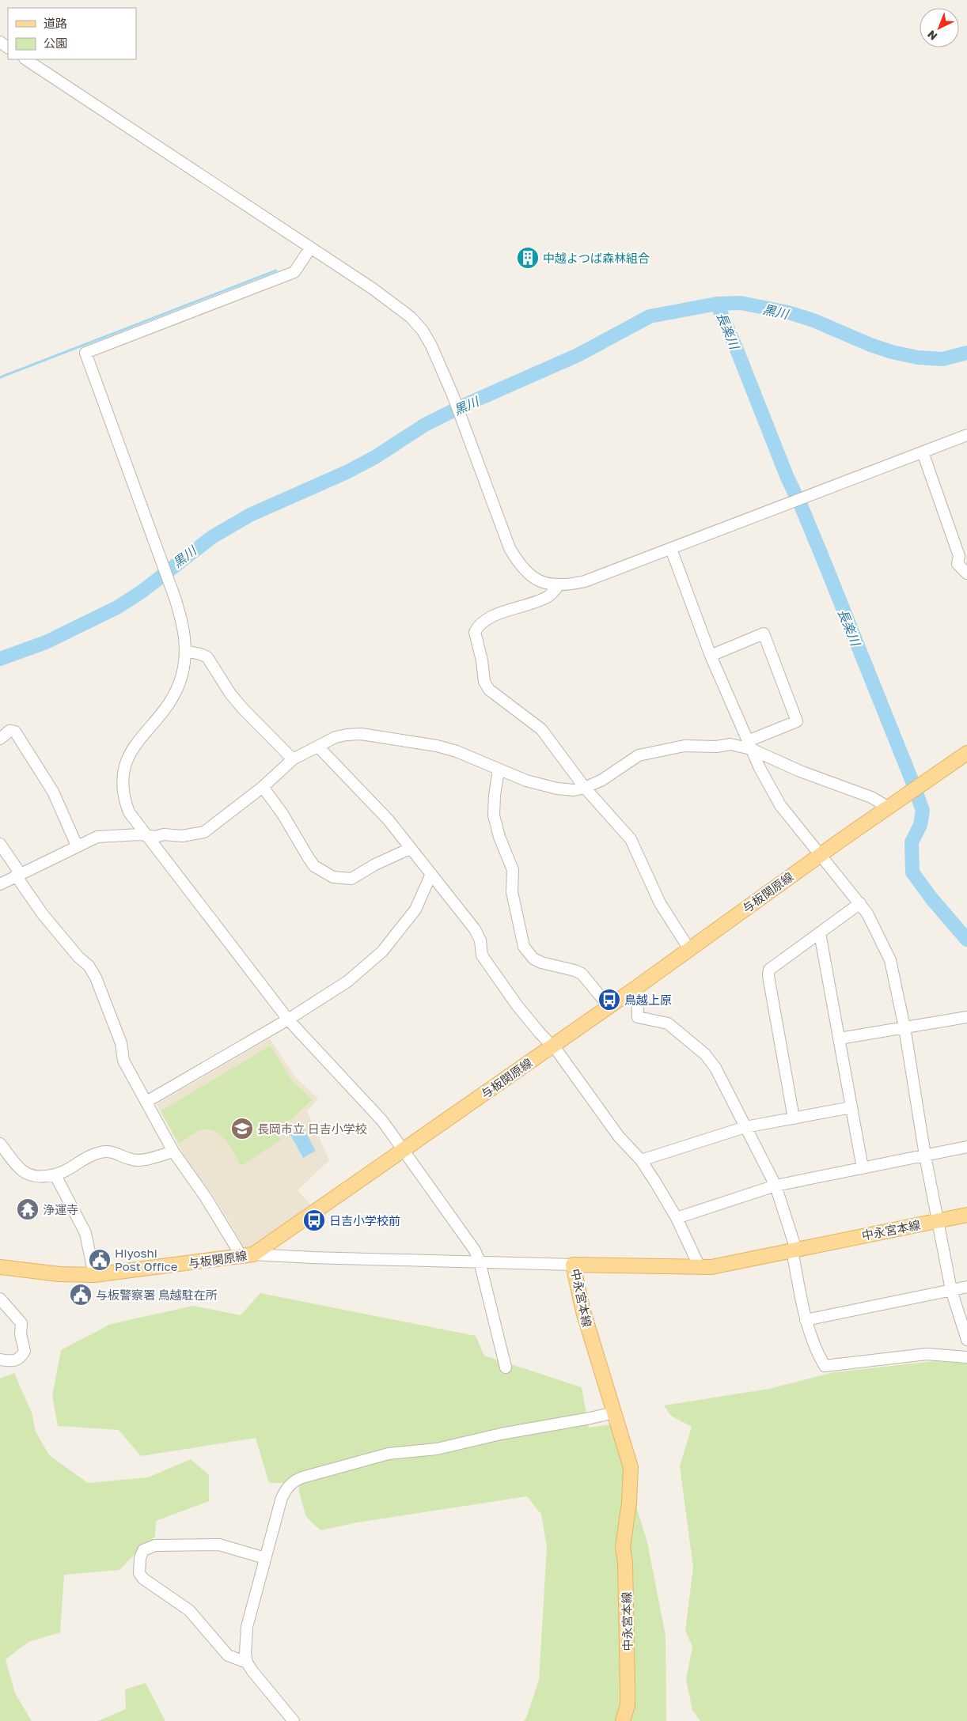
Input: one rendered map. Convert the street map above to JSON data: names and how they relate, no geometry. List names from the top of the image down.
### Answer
{
  "streets": {
    "main road": ["与板関原線", "中永宮本線"]
  },
  "water": ["黒川", "長楽川"],
  "places": {
    "building": ["中越よつば森林組合"],
    "bus stop": ["鳥越上原", "日吉小学校前"],
    "school or university": ["長岡市立 日吉小学校"],
    "temple": ["浄運寺"],
    "public building": ["Hiyoshi Post Office", "与板警察署 鳥越駐在所"]
  },
  "legend": ["道路", "公園"],
  "north": "bottom left"
}
